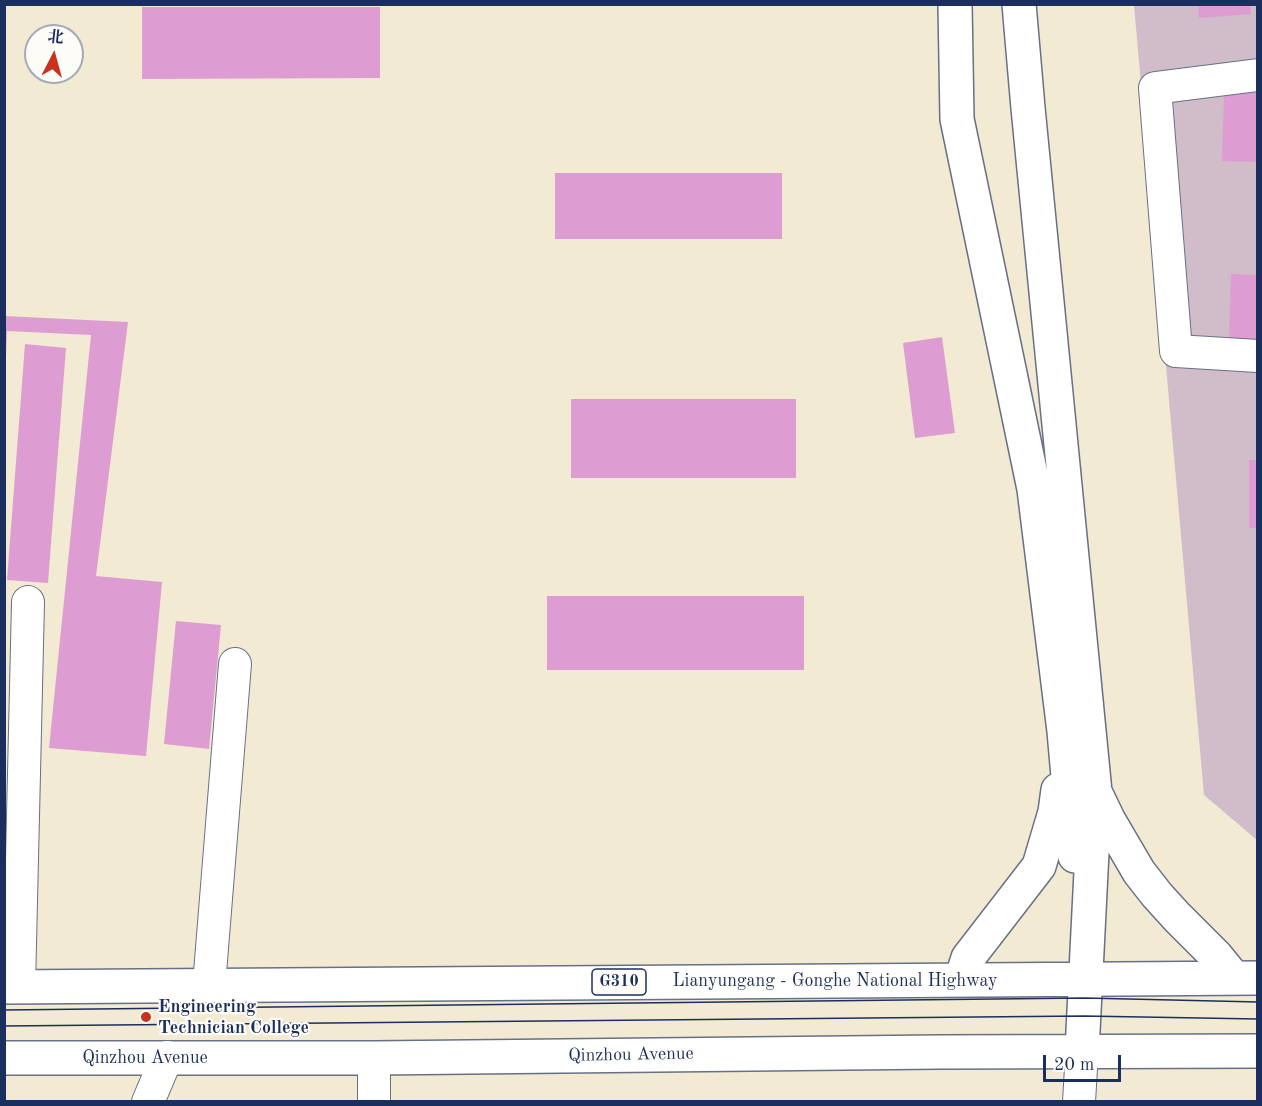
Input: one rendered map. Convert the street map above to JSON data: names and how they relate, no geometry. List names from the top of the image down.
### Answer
{
  "streets": {
    "highway": ["Lianyungang - Gonghe National Highway", "G310", "Qinzhou Avenue"]
  },
  "places": ["Engineering Technician College"],
  "scale_bar": "20 m",
  "north": "top"
}
